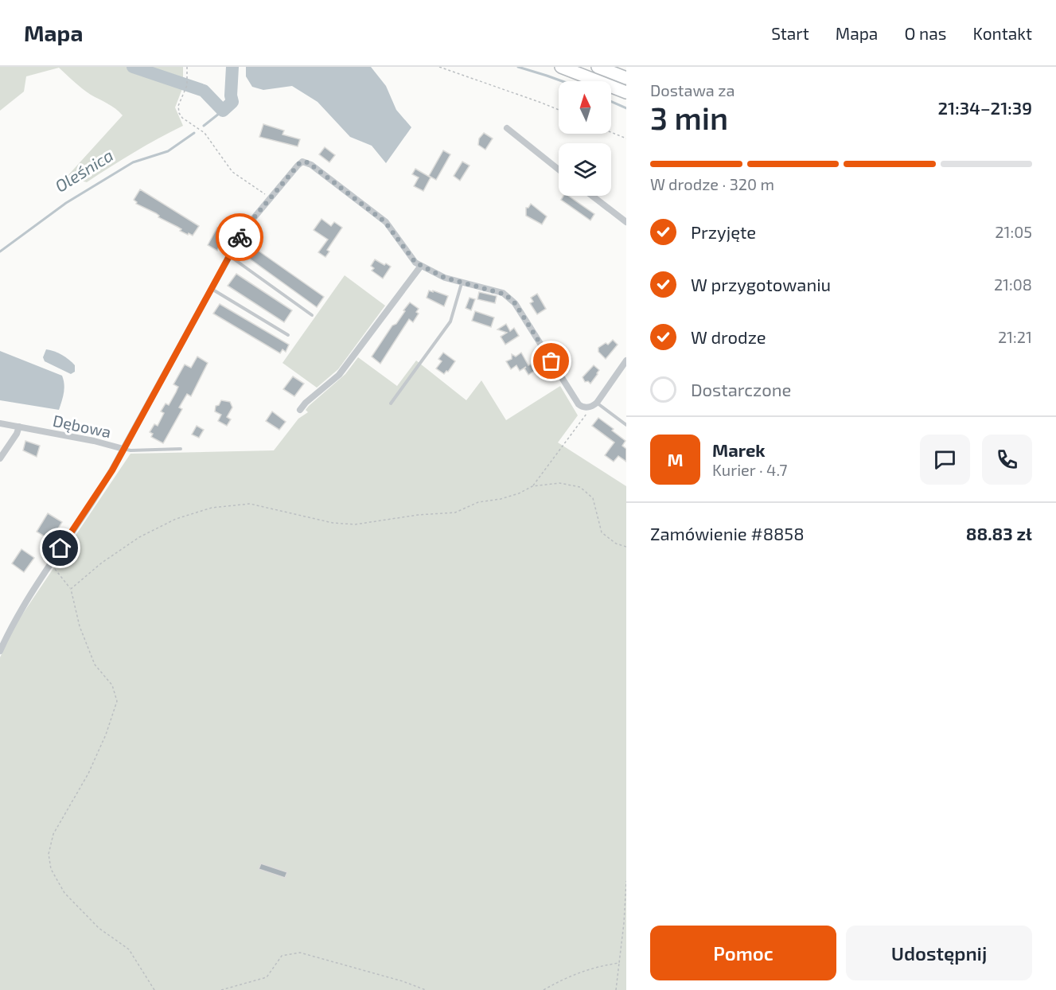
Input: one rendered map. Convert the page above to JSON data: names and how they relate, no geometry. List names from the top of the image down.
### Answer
{
  "streets": {
    "street": ["Dębowa"]
  },
  "water": ["Oleśnica"],
  "north": "top",
  "page": {
    "header": "Mapa",
    "nav": [
      "Start",
      "Mapa",
      "O nas",
      "Kontakt"
    ],
    "heading": ["3 min", "Dostawa za", "21:34–21:39"],
    "panel": [
      "Marek",
      "Kurier · 4.7",
      "Zamówienie #8858",
      "88.83 zł"
    ],
    "bar": "W drodze · 320 m",
    "list": [
      ["Przyjęte", "21:05"],
      ["W przygotowaniu", "21:08"],
      ["W drodze", "21:21"],
      "Dostarczone"
    ],
    "round": "M",
    "buttons": ["Pomoc", "Udostępnij"]
  }
}
